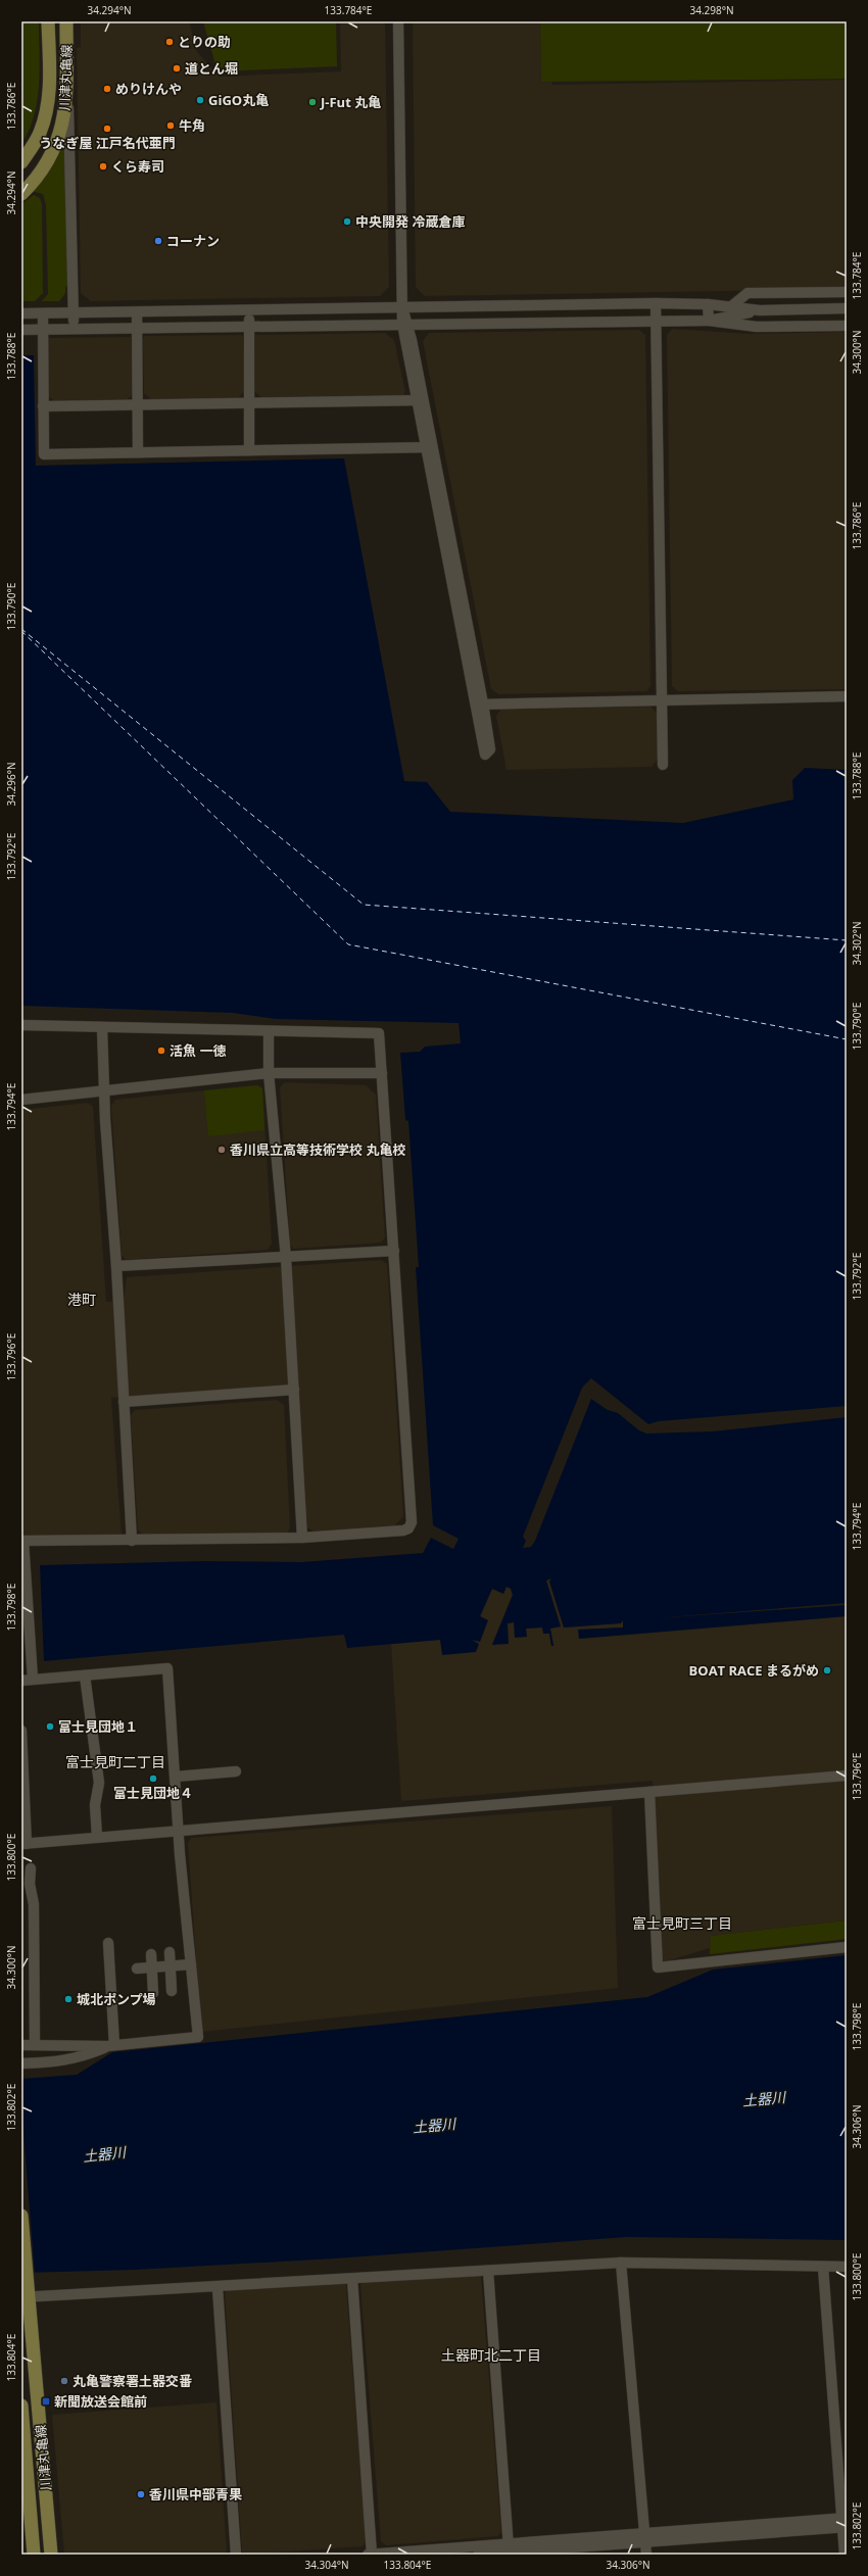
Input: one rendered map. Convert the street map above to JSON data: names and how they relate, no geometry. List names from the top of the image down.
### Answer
{
  "streets": {
    "main road": ["川津丸亀線"]
  },
  "districts": [
    "港町",
    "富士見町二丁目",
    "富士見町三丁目",
    "土器町北二丁目"
  ],
  "water": ["土器川"],
  "places": {
    "other": [
      "とりの助",
      "道とん堀",
      "めりけんや",
      "GiGO丸亀",
      "J-Fut 丸亀",
      "牛角",
      "うなぎ屋 江戸名代亜門",
      "くら寿司",
      "中央開発 冷蔵倉庫",
      "コーナン",
      "活魚 一徳",
      "香川県立高等技術学校 丸亀校",
      "BOAT RACE まるがめ",
      "富士見団地１",
      "富士見団地４",
      "城北ポンプ場",
      "丸亀警察署土器交番",
      "香川県中部青果"
    ],
    "transit": ["新聞放送会館前"]
  },
  "coordinates": [
    "34.294°N",
    "133.784°E",
    "34.298°N",
    "133.786°E",
    "34.300°N",
    "133.788°E",
    "133.790°E",
    "34.296°N",
    "133.792°E",
    "34.302°N",
    "133.794°E",
    "133.796°E",
    "133.798°E",
    "133.800°E",
    "133.802°E",
    "34.306°N",
    "133.804°E",
    "34.304°N"
  ]
}
